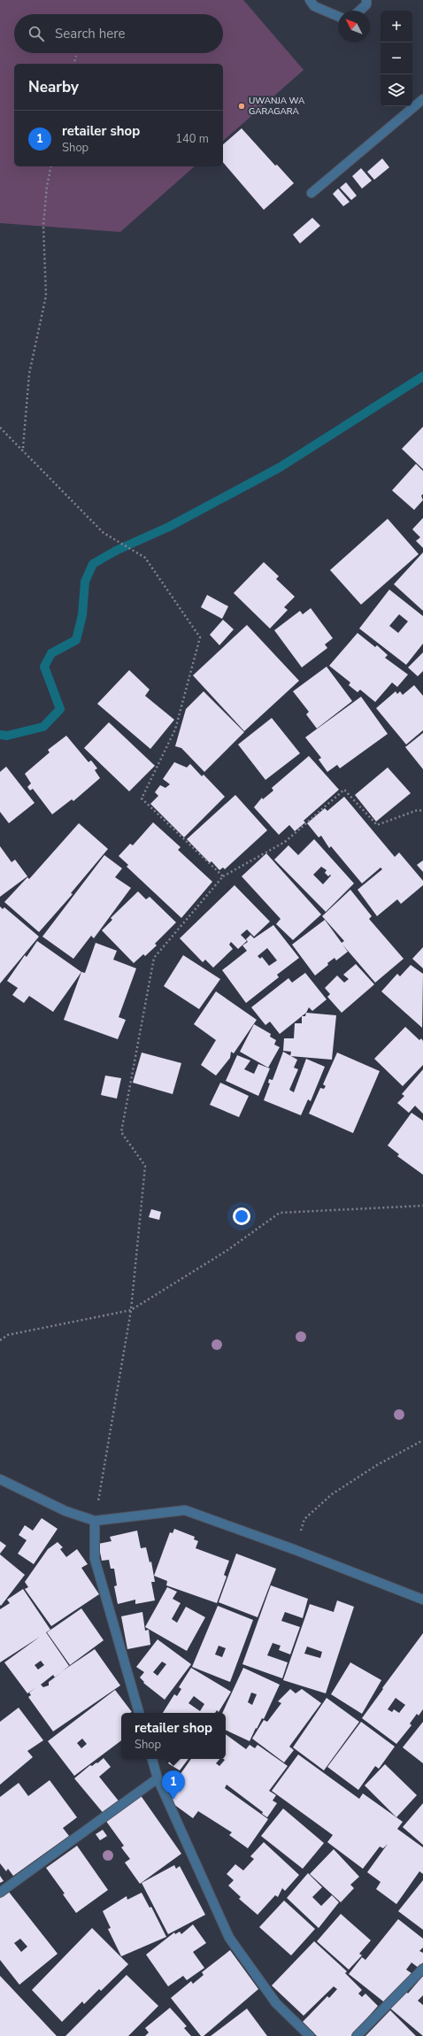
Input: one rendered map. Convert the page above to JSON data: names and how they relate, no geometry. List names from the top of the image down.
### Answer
{
  "places": ["UWANJA WA GARAGARA"],
  "north": "top left",
  "page": {
    "map_buttons": ["+", "−"],
    "search": "Search here",
    "heading": "Nearby",
    "list": [
      {
        "mark": "1",
        "name": "retailer shop",
        "note": "Shop",
        "value": "140 m"
      }
    ],
    "popup": ["retailer shop", "Shop"],
    "pins": "1"
  }
}
